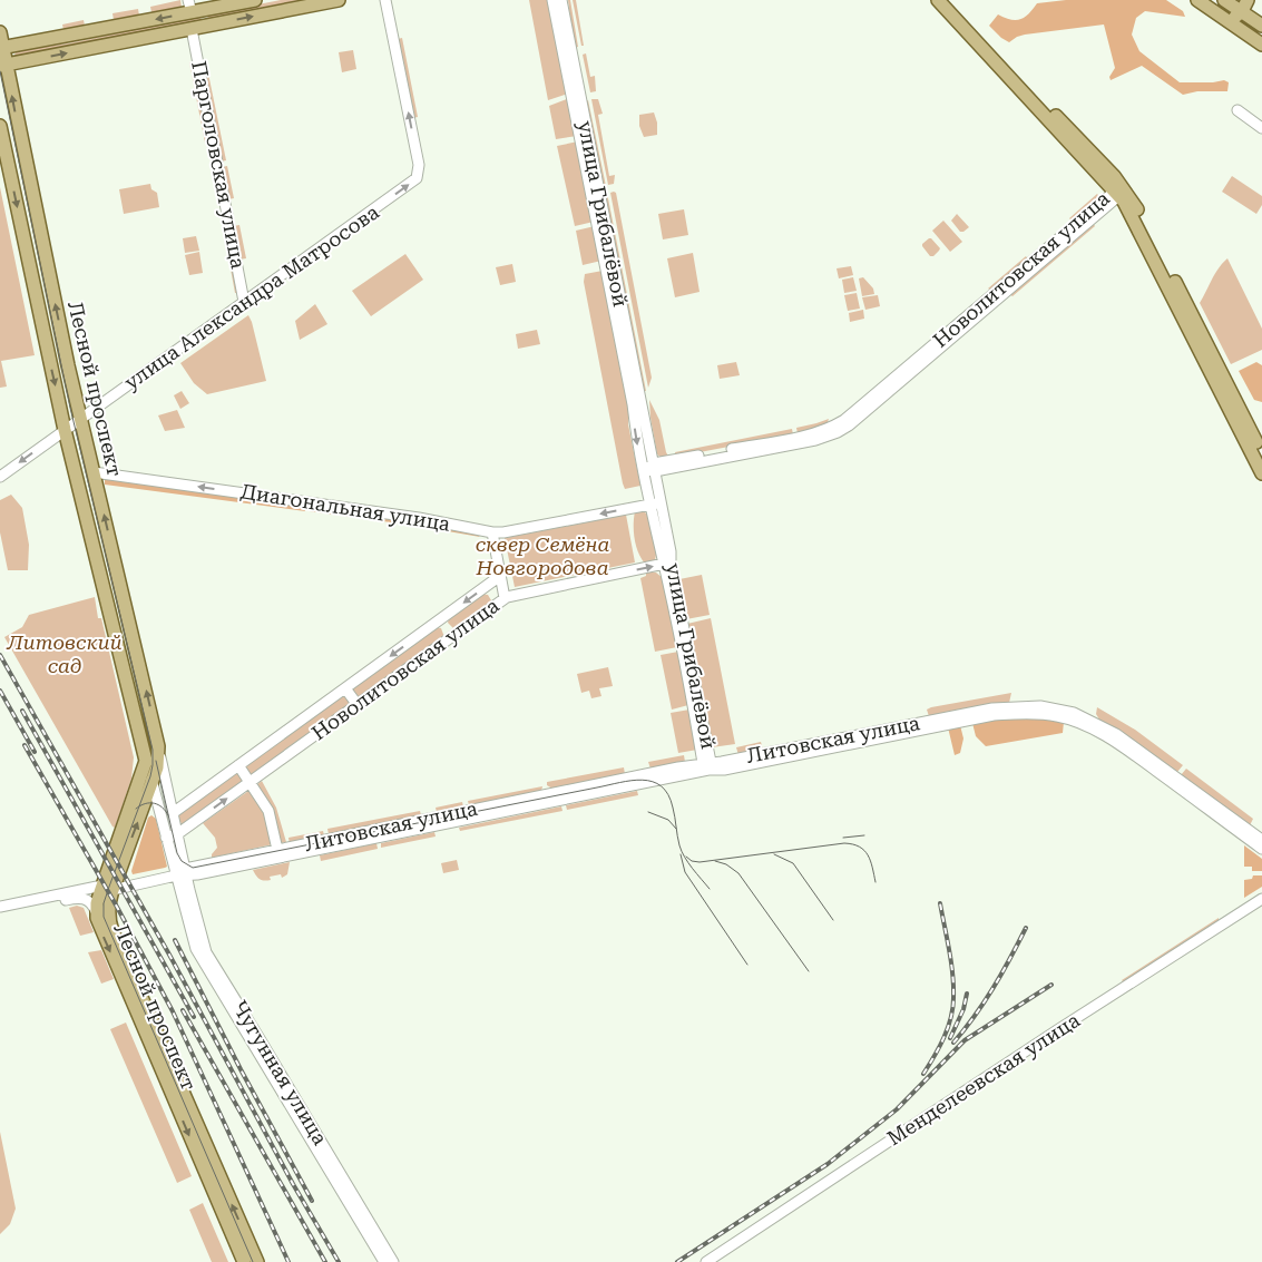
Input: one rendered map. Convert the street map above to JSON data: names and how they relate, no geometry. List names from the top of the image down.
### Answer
{
  "streets": {
    "main road": ["Лесной проспект"],
    "street": [
      "Парголовская улица",
      "улица Грибалёвой",
      "Новолитовская улица",
      "улица Александра Матросова",
      "Диагональная улица",
      "Литовская улица",
      "Чугунная улица",
      "Менделеевская улица"
    ]
  },
  "crossings": [
    ["Парголовская улица", "улица Александра Матросова"],
    ["улица Грибалёвой", "Новолитовская улица"],
    ["улица Грибалёвой", "Диагональная улица"],
    ["улица Грибалёвой", "Литовская улица"],
    ["Новолитовская улица", "Лесной проспект"],
    ["улица Александра Матросова", "Лесной проспект"],
    ["Лесной проспект", "Диагональная улица"],
    ["Лесной проспект", "Литовская улица"],
    ["Лесной проспект", "Чугунная улица"],
    ["Литовская улица", "Чугунная улица"]
  ],
  "one_way": ["Диагональная улица"],
  "parks": ["сквер Семёна Новгородова", "Литовский сад"]
}
